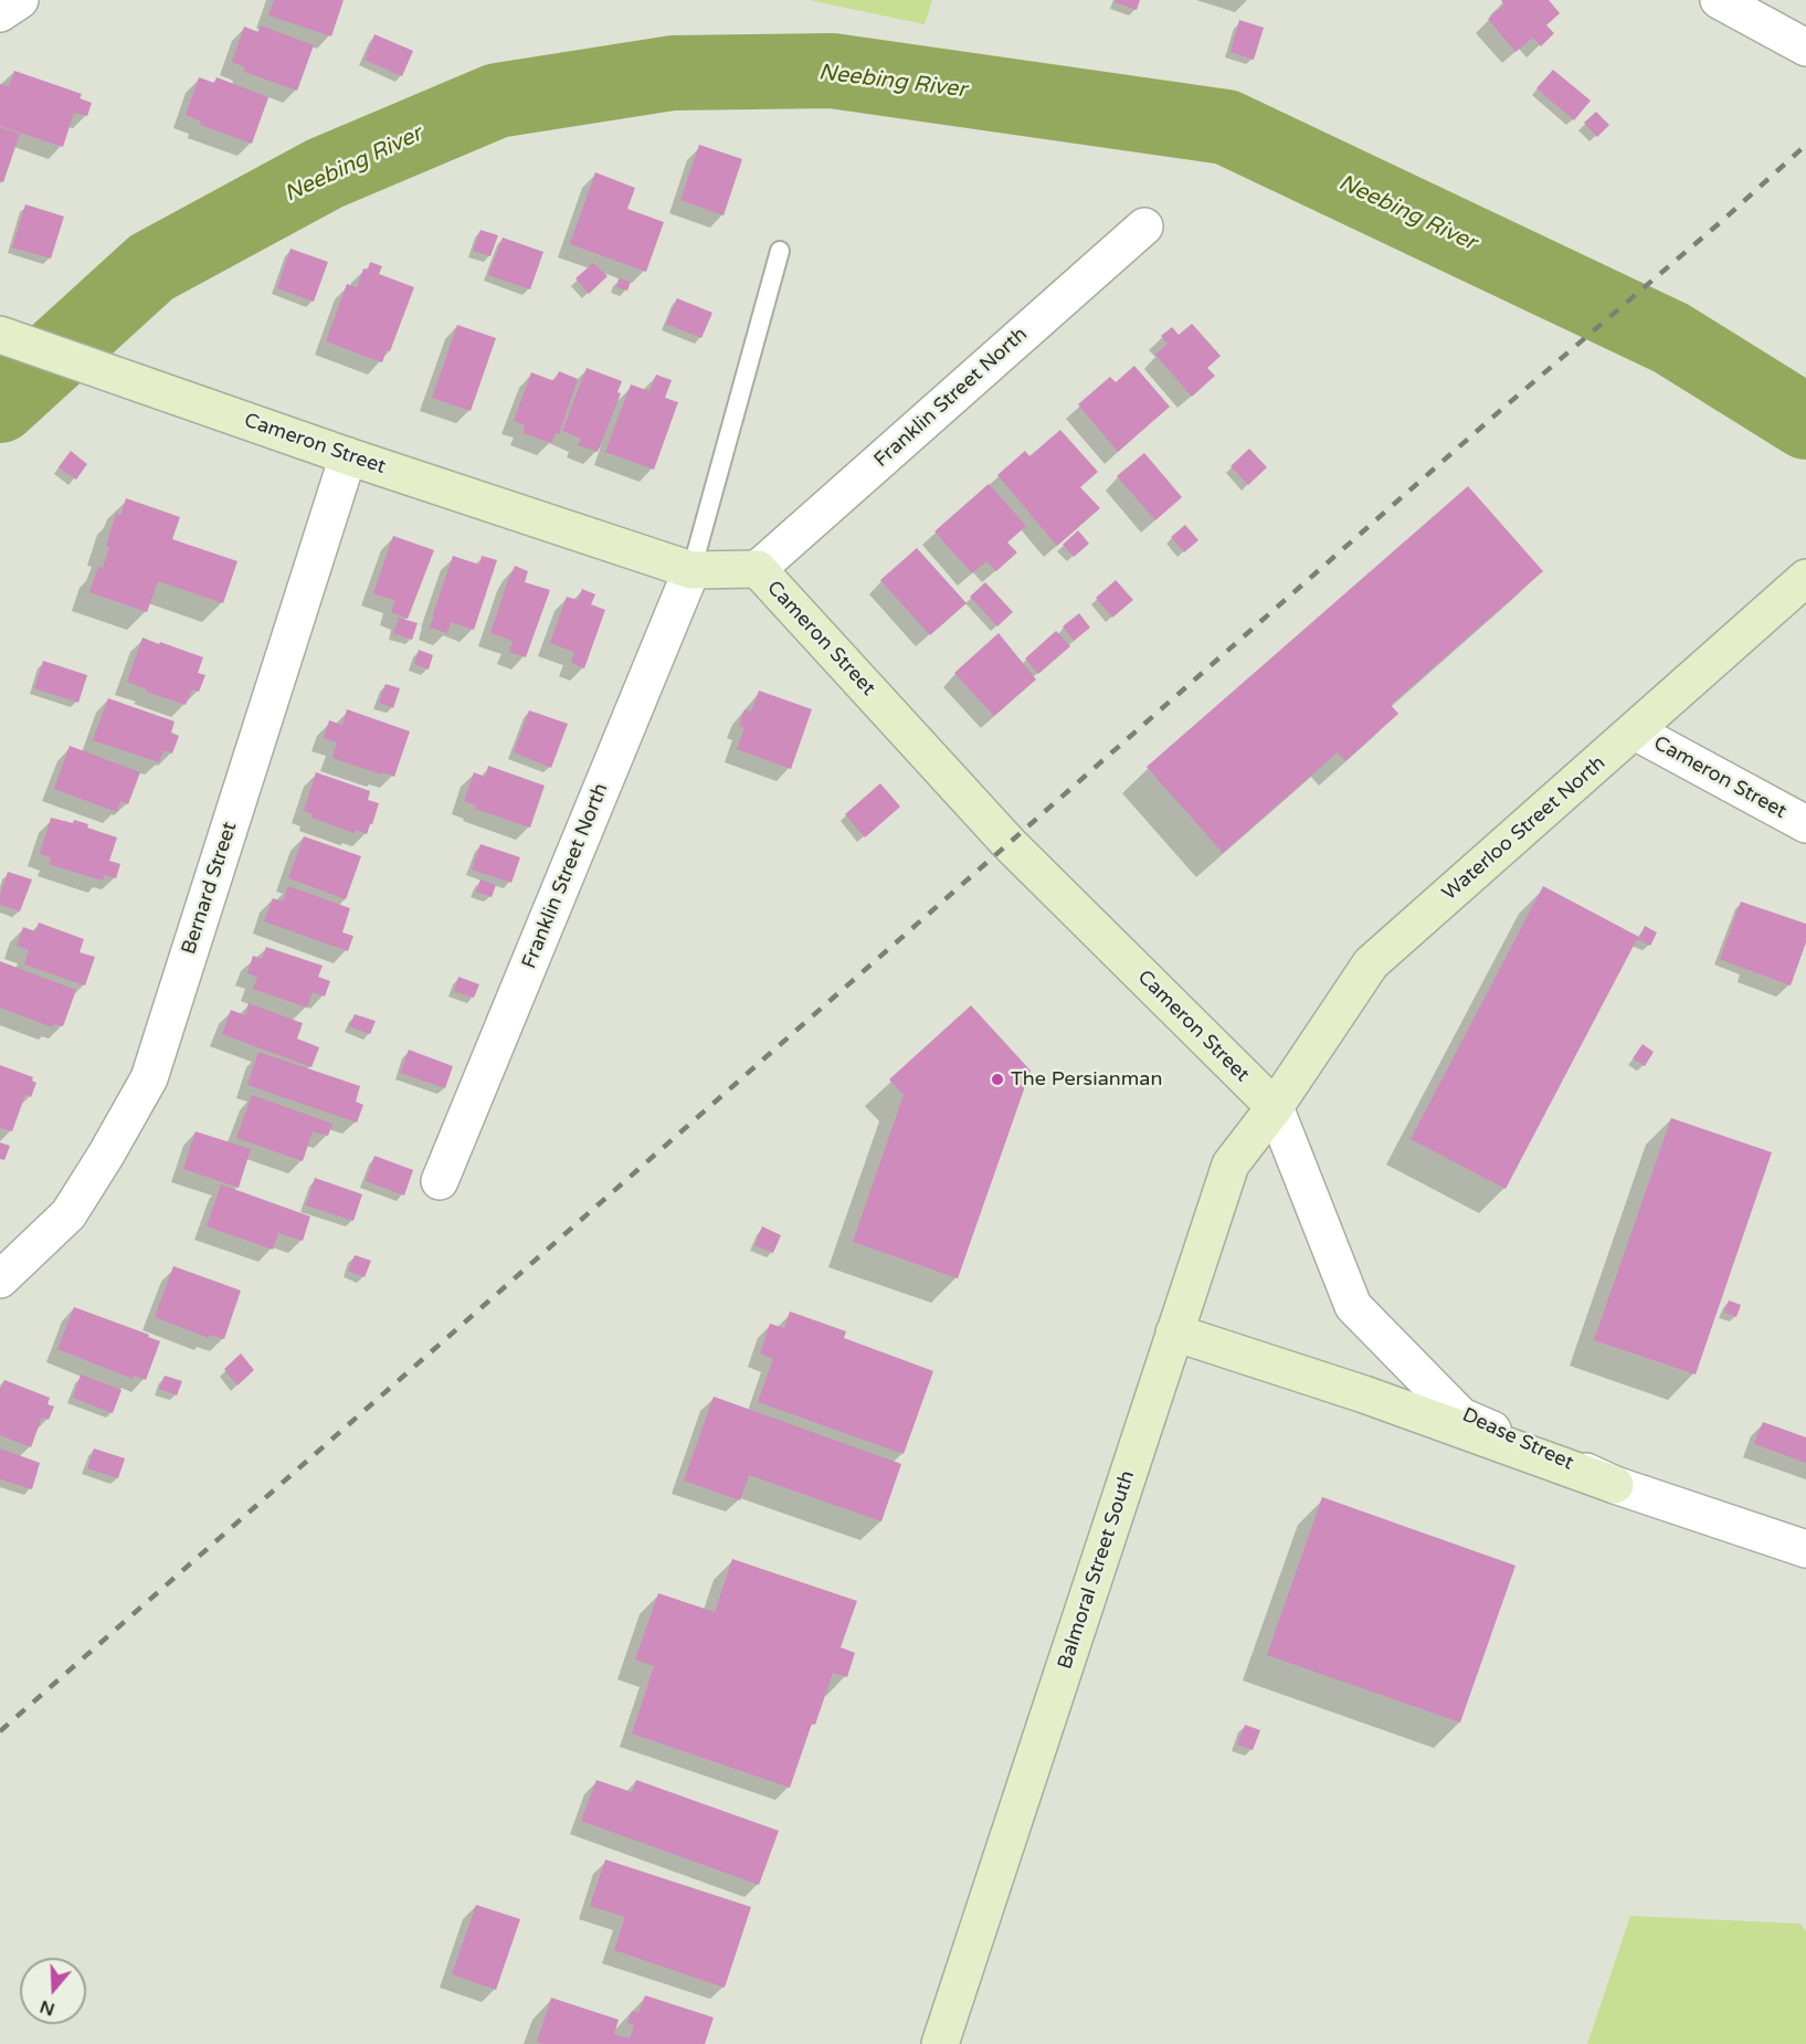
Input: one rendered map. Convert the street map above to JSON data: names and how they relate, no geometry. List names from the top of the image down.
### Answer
{
  "streets": {
    "main road": ["Cameron Street", "Waterloo Street North", "Balmoral Street South"],
    "street": ["Franklin Street North", "Bernard Street", "Dease Street"]
  },
  "crossings": [
    ["Franklin Street North", "Cameron Street"],
    ["Cameron Street", "Waterloo Street North"],
    ["Cameron Street", "Bernard Street"],
    ["Cameron Street", "Dease Street"],
    ["Cameron Street", "Balmoral Street South"],
    ["Waterloo Street North", "Dease Street"],
    ["Waterloo Street North", "Balmoral Street South"],
    ["Dease Street", "Balmoral Street South"]
  ],
  "water": ["Neebing River"],
  "places": ["The Persianman"],
  "north": "bottom"
}
